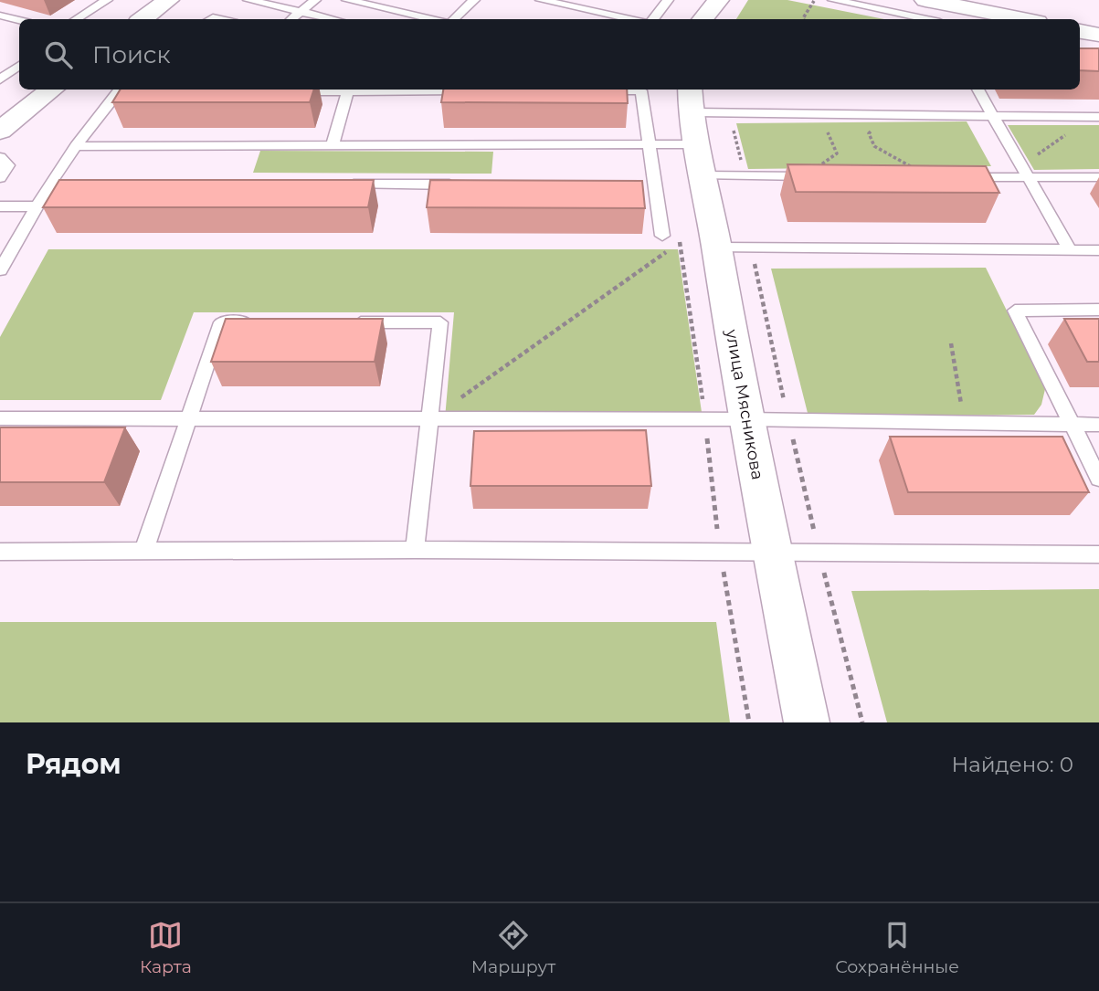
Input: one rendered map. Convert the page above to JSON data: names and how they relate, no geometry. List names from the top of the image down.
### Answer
{
  "streets": {
    "street": ["улица Мясникова"]
  },
  "page": {
    "search": "Поиск",
    "heading": ["Рядом", "Найдено: 0"],
    "nav": ["Карта", "Маршрут", "Сохранённые"]
  }
}
